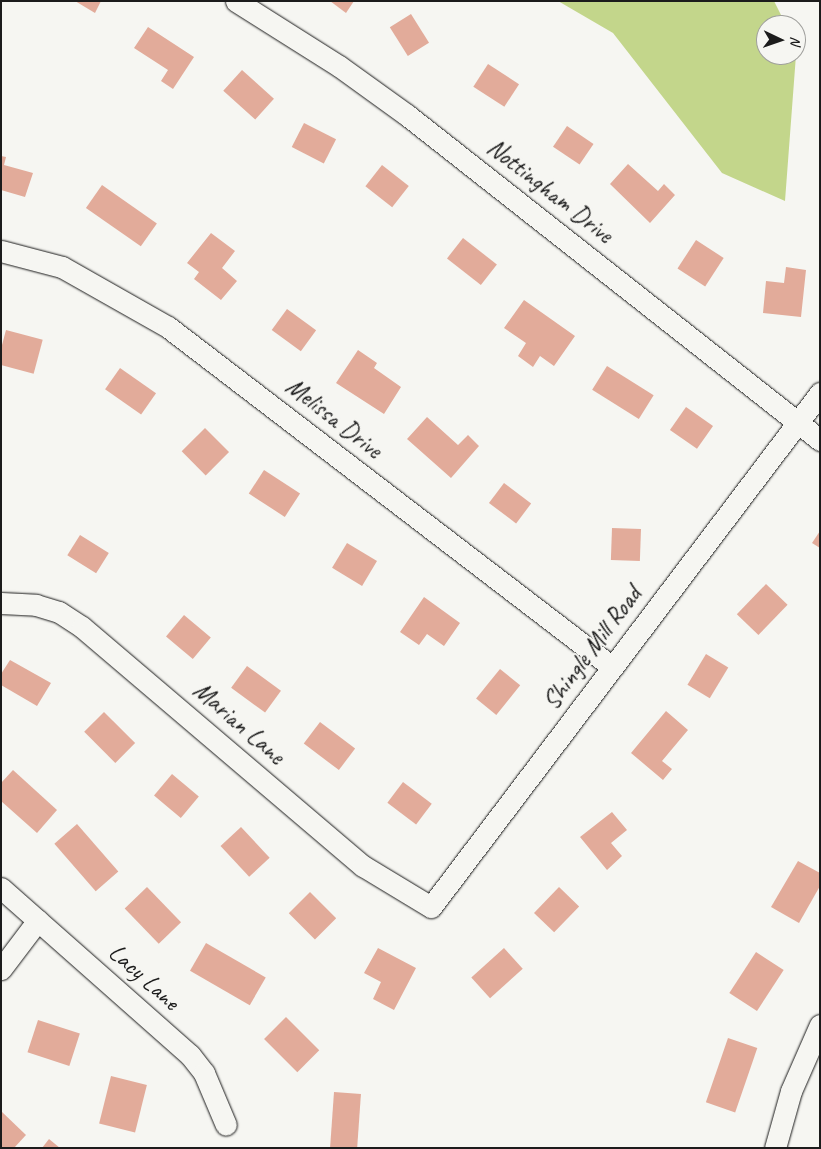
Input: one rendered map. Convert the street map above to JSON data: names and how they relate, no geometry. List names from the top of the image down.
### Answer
{
  "streets": {
    "street": [
      "Nottingham Drive",
      "Melissa Drive",
      "Shingle Mill Road",
      "Marian Lane",
      "Lacy Lane"
    ]
  },
  "crossings": [
    ["Nottingham Drive", "Shingle Mill Road"],
    ["Melissa Drive", "Shingle Mill Road"],
    ["Shingle Mill Road", "Marian Lane"]
  ],
  "north": "right"
}
